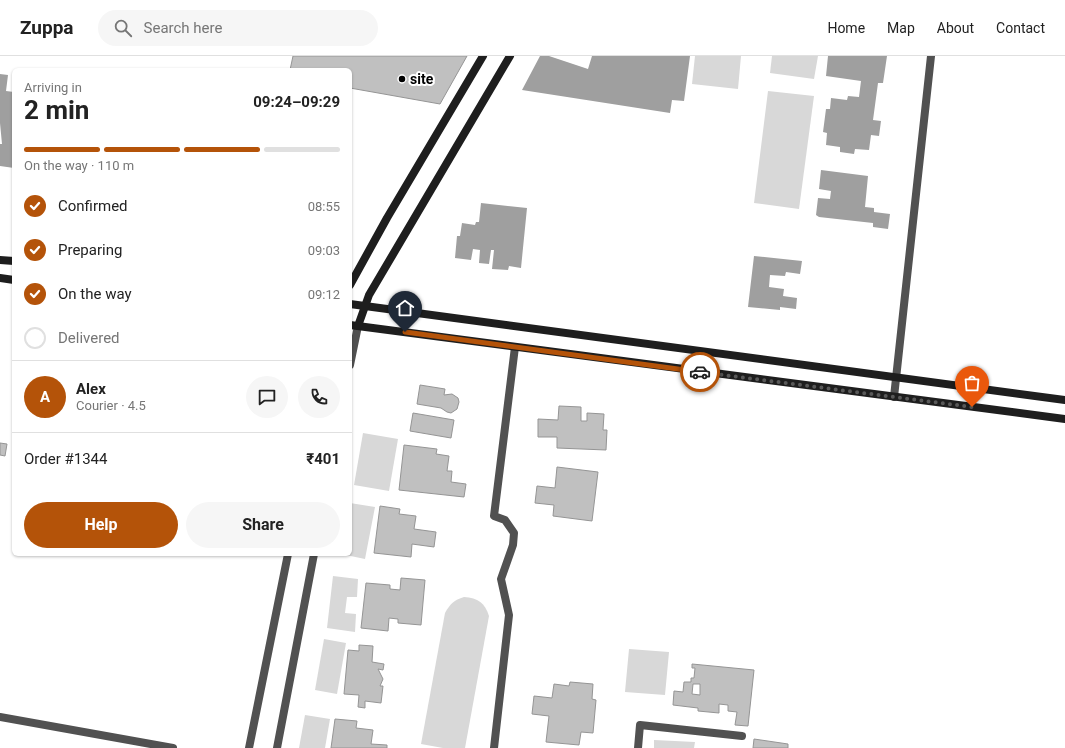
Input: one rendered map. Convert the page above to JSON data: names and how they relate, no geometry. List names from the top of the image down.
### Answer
{
  "places": ["site"],
  "page": {
    "header": "Zuppa",
    "search": "Search here",
    "nav": [
      "Home",
      "Map",
      "About",
      "Contact"
    ],
    "heading": ["2 min", "Arriving in", "09:24–09:29"],
    "panel": [
      "Alex",
      "Courier · 4.5",
      "Order #1344",
      "₹401"
    ],
    "bar": "On the way · 110 m",
    "list": [
      ["Confirmed", "08:55"],
      ["Preparing", "09:03"],
      ["On the way", "09:12"],
      "Delivered"
    ],
    "round": "A",
    "buttons": ["Help", "Share"]
  }
}
